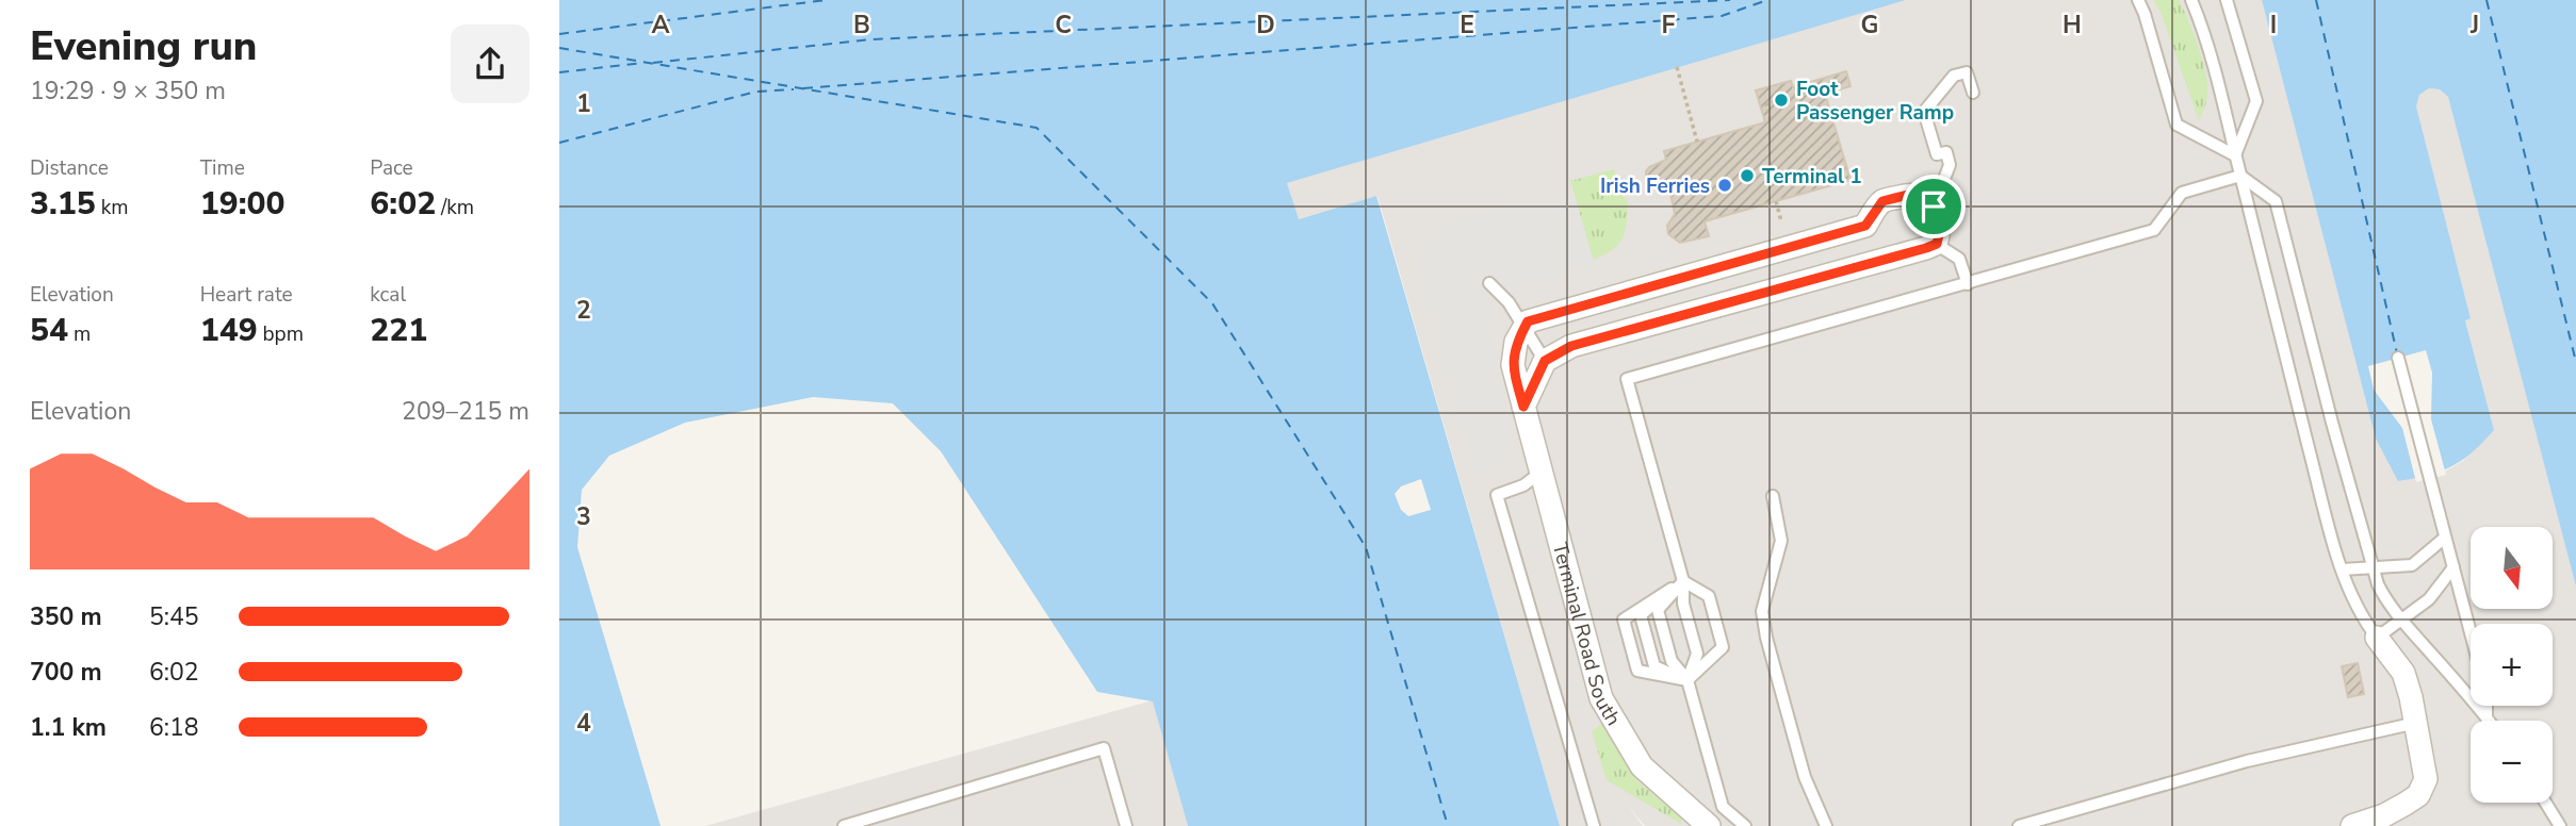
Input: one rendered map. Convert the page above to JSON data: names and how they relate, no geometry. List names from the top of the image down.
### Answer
{
  "streets": {
    "street": ["Terminal Road South"]
  },
  "places": ["Foot Passenger Ramp", "Terminal 1", "Irish Ferries"],
  "north": "bottom",
  "page": {
    "heading": ["Evening run", "19:29 · 9 × 350 m"],
    "stats": [
      ["Distance", "3.15 km"],
      ["Time", "19:00"],
      ["Pace", "6:02 /km"],
      ["Elevation", "54 m"],
      ["Heart rate", "149 bpm"],
      ["kcal", "221"]
    ],
    "chart": ["Elevation", "209–215 m"],
    "map_buttons": ["+", "−"],
    "list": [
      {
        "name": "350 m",
        "note": "5:45"
      },
      {
        "name": "700 m",
        "note": "6:02"
      },
      {
        "name": "1.1 km",
        "note": "6:18"
      }
    ]
  },
  "grid": {
    "columns": [
      "A",
      "B",
      "C",
      "D",
      "E",
      "F",
      "G",
      "H",
      "I",
      "J"
    ],
    "rows": [
      "1",
      "2",
      "3",
      "4"
    ]
  }
}
